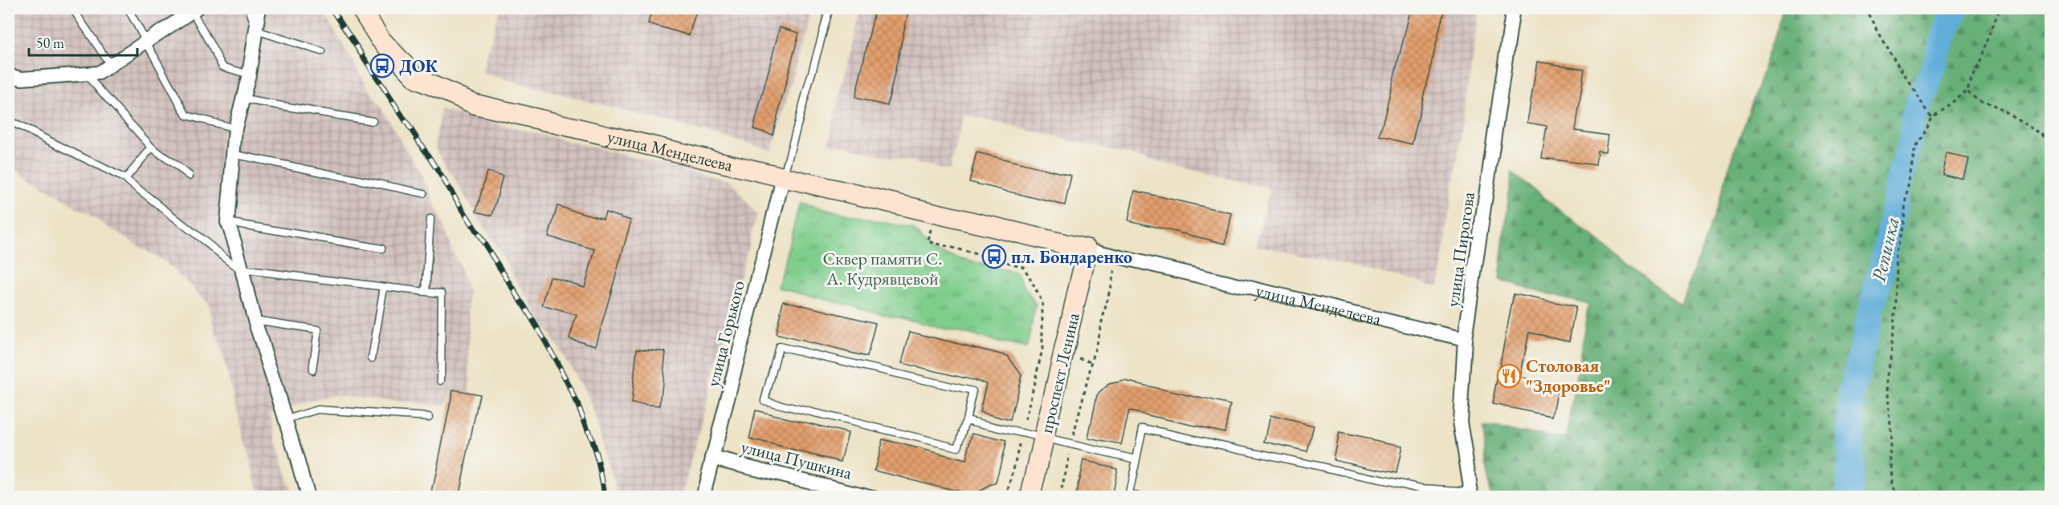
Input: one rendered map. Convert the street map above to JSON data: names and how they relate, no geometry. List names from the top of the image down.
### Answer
{
  "streets": {
    "main road": ["улица Менделеева", "проспект Ленина"],
    "street": ["улица Пирогова", "улица Горького", "улица Пушкина"]
  },
  "crossings": [
    ["улица Менделеева", "улица Пирогова"],
    ["улица Менделеева", "улица Горького"],
    ["улица Менделеева", "проспект Ленина"],
    ["улица Горького", "улица Пушкина"]
  ],
  "water": ["Репинка"],
  "parks": ["Сквер памяти С. А. Кудрявцевой"],
  "places": {
    "bus stop": ["ДОК", "пл. Бондаренко"],
    "restaurant": ["Столовая \"Здоровье\""]
  },
  "scale_bar": "50 m"
}
